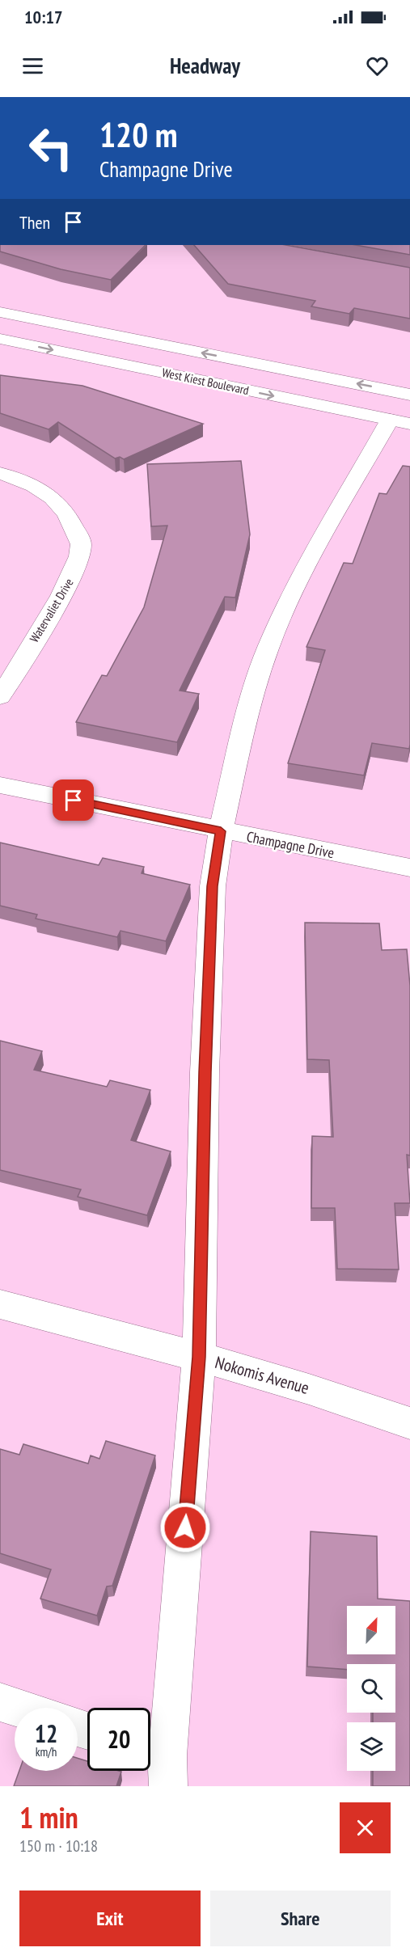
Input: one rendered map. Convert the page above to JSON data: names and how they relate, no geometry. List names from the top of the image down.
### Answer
{
  "streets": {
    "main road": [
      "West Kiest Boulevard",
      "Watervaliet Drive",
      "Champagne Drive",
      "Nokomis Avenue"
    ]
  },
  "north": "top right",
  "page": {
    "status": "10:17",
    "header": "Headway",
    "turn": ["120 m", "Champagne Drive"],
    "then": "Then",
    "speed": "12 km/h",
    "limit": "20",
    "heading": ["1 min", "150 m · 10:18"],
    "buttons": ["Exit", "Share"]
  }
}
